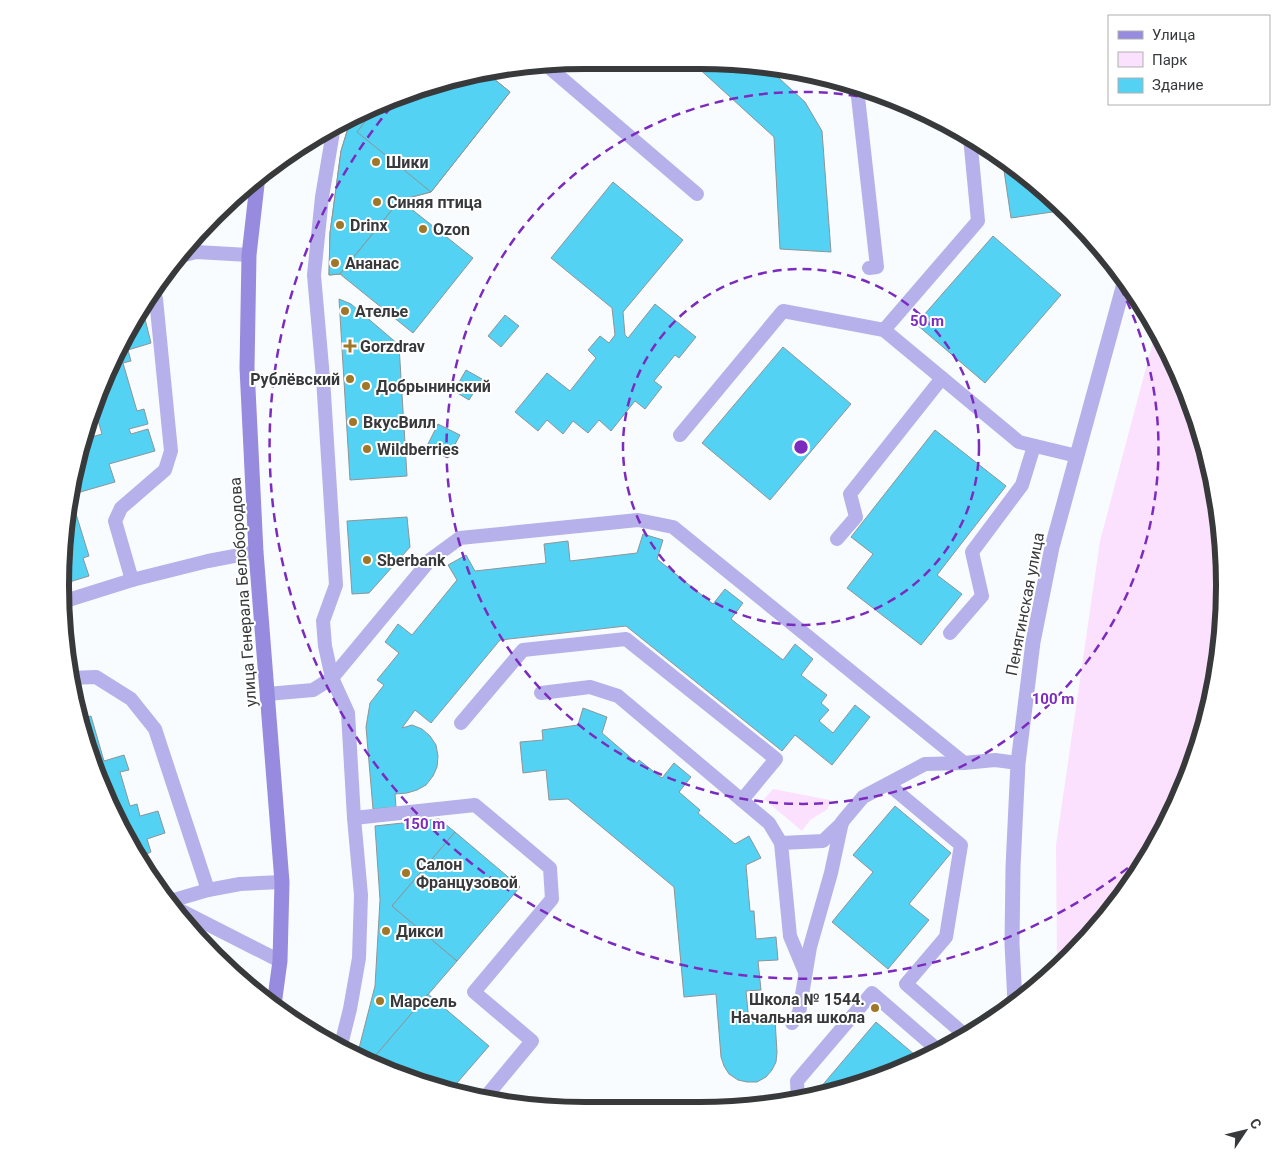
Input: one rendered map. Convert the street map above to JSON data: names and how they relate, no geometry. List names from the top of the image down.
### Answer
{
  "streets": {
    "main road": ["улица Генерала Белобородова"],
    "street": ["Пенягинская улица"]
  },
  "places": {
    "other": [
      "Шики",
      "Синяя птица",
      "Drinx",
      "Ozon",
      "Ананас",
      "Ателье",
      "Рублёвский",
      "Добрынинский",
      "ВкусВилл",
      "Wildberries",
      "Sberbank",
      "Салон Французовой",
      "Дикси",
      "Марсель",
      "Школа № 1544. Начальная школа"
    ],
    "health": ["Gorzdrav"]
  },
  "legend": ["Улица", "Парк", "Здание"],
  "north": "top right",
  "rings": ["50 m", "100 m", "150 m"]
}
